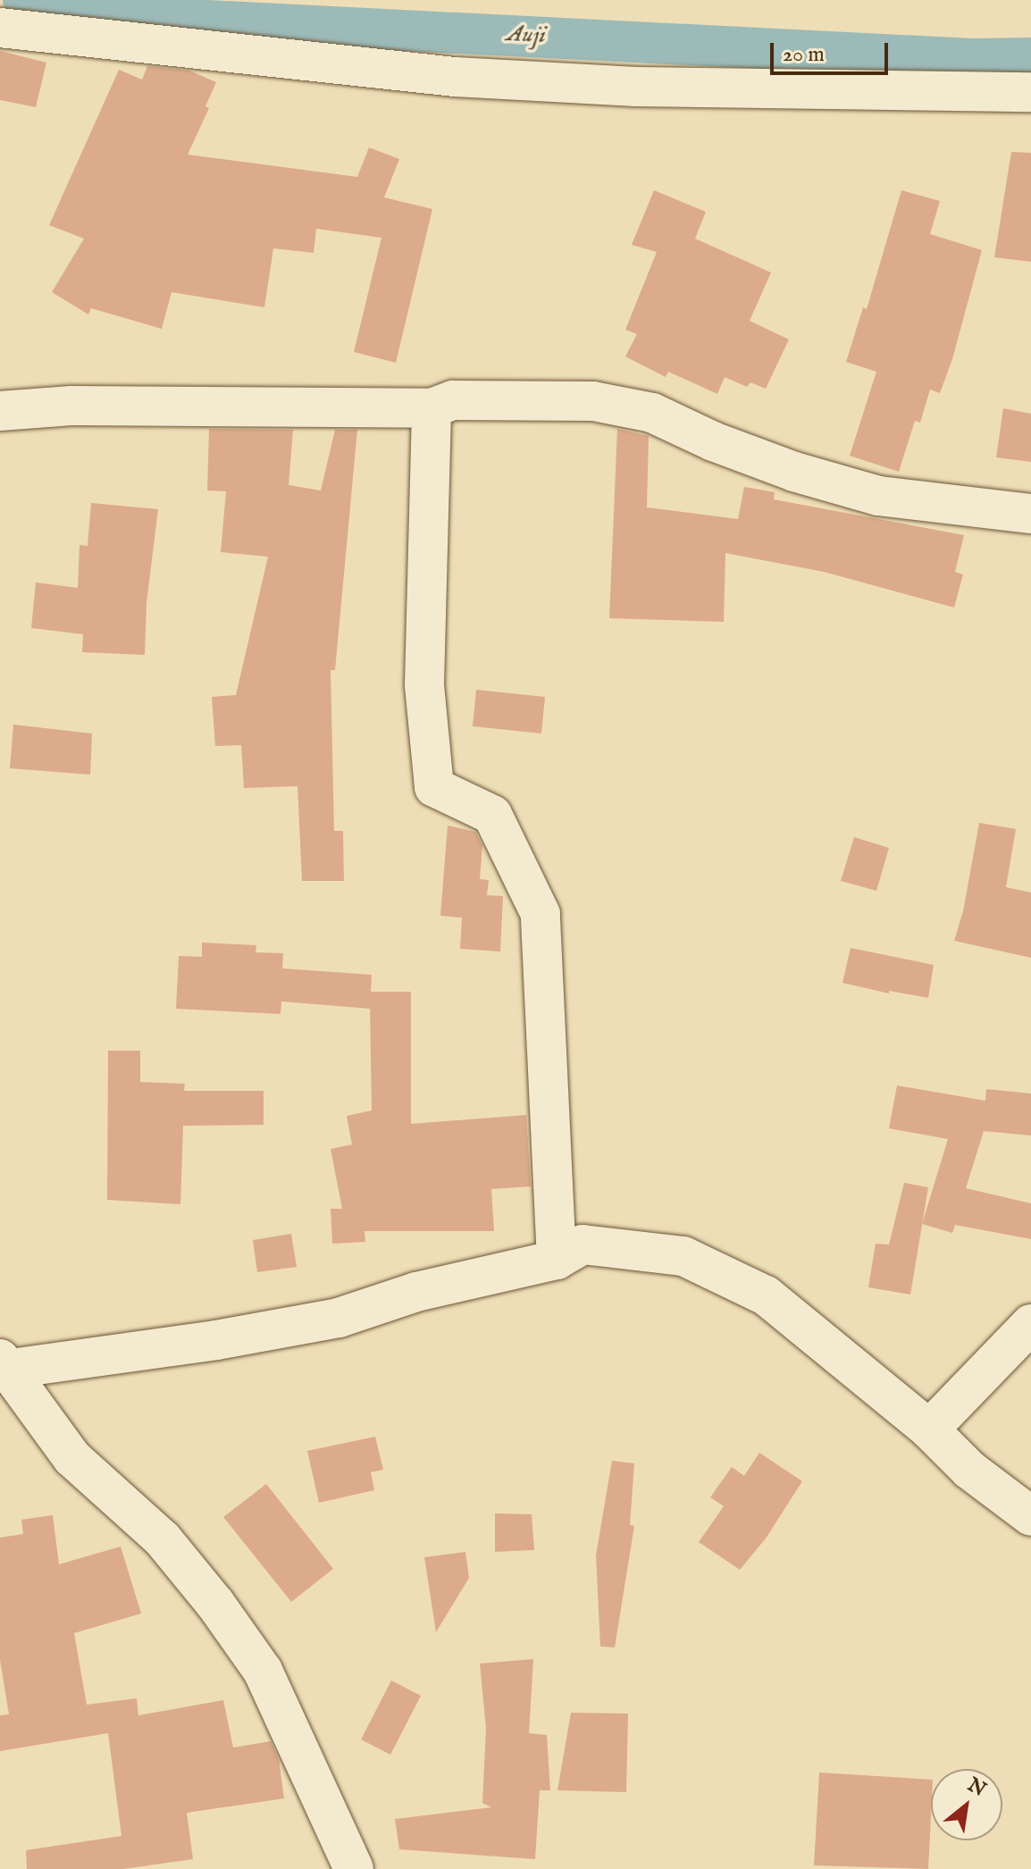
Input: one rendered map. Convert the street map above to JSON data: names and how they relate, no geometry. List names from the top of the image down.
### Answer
{
  "water": ["Auji"],
  "scale_bar": "20 m",
  "north": "top right"
}
